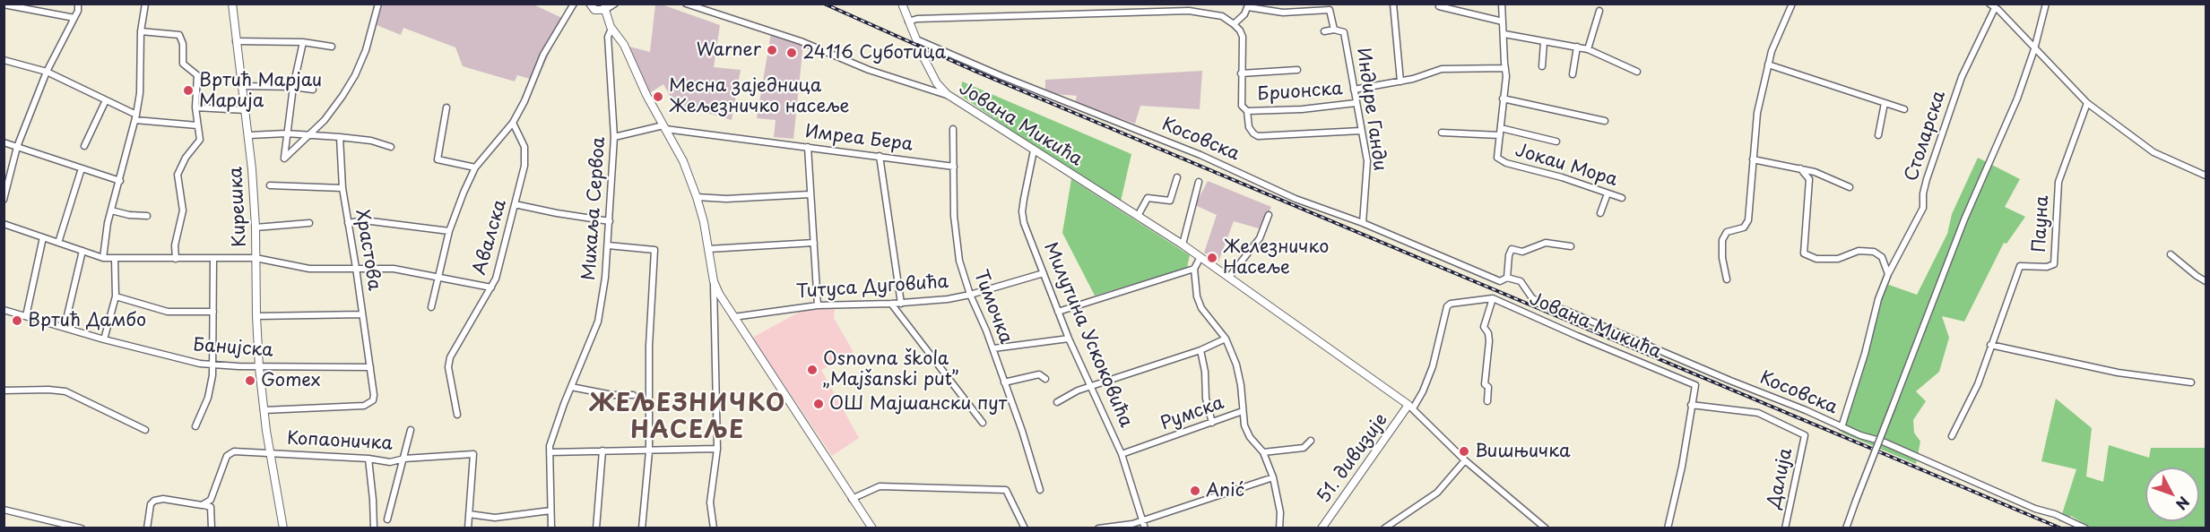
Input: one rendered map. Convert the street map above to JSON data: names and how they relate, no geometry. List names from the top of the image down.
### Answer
{
  "streets": {
    "street": [
      "Брионска",
      "Индире Ганди",
      "Јована Микића",
      "Столарска",
      "Имреа Бера",
      "Косовска",
      "Јокаи Мора",
      "Кирешка",
      "Михаља Сервоа",
      "Пауна",
      "Авалска",
      "Храстова",
      "Титуса Дуговића",
      "Тимочка",
      "Милутина Ускоковића",
      "Банијска",
      "Румска",
      "Копаоничка",
      "51. дивизије",
      "Далија"
    ]
  },
  "crossings": [
    ["Брионска", "Индире Ганди"],
    ["Брионска", "Јокаи Мора"],
    ["Индире Ганди", "Косовска"],
    ["Јована Микића", "Милутина Ускоковића"],
    ["Јована Микића", "51. дивизије"],
    ["Јована Микића", "Далија"],
    ["Столарска", "Косовска"],
    ["Имреа Бера", "Тимочка"],
    ["Кирешка", "Банијска"],
    ["Кирешка", "Копаоничка"],
    ["Храстова", "Банијска"],
    ["Титуса Дуговића", "Тимочка"],
    ["Титуса Дуговића", "Милутина Ускоковића"],
    ["Милутина Ускоковића", "Румска"]
  ],
  "districts": ["ЖЕЉЕЗНИЧКО НАСЕЉЕ"],
  "places": [
    "Warner",
    "24116 Суботица",
    "Вртић Марјаи Марија",
    "Месна заједница Жељезничко насеље",
    "Железничко Насеље",
    "Вртић Дамбо",
    "Osnovna škola „Majšanski put”",
    "Gomex",
    "ОШ Мајшански пут",
    "Вишњичка",
    "Anić"
  ],
  "north": "bottom right"
}
